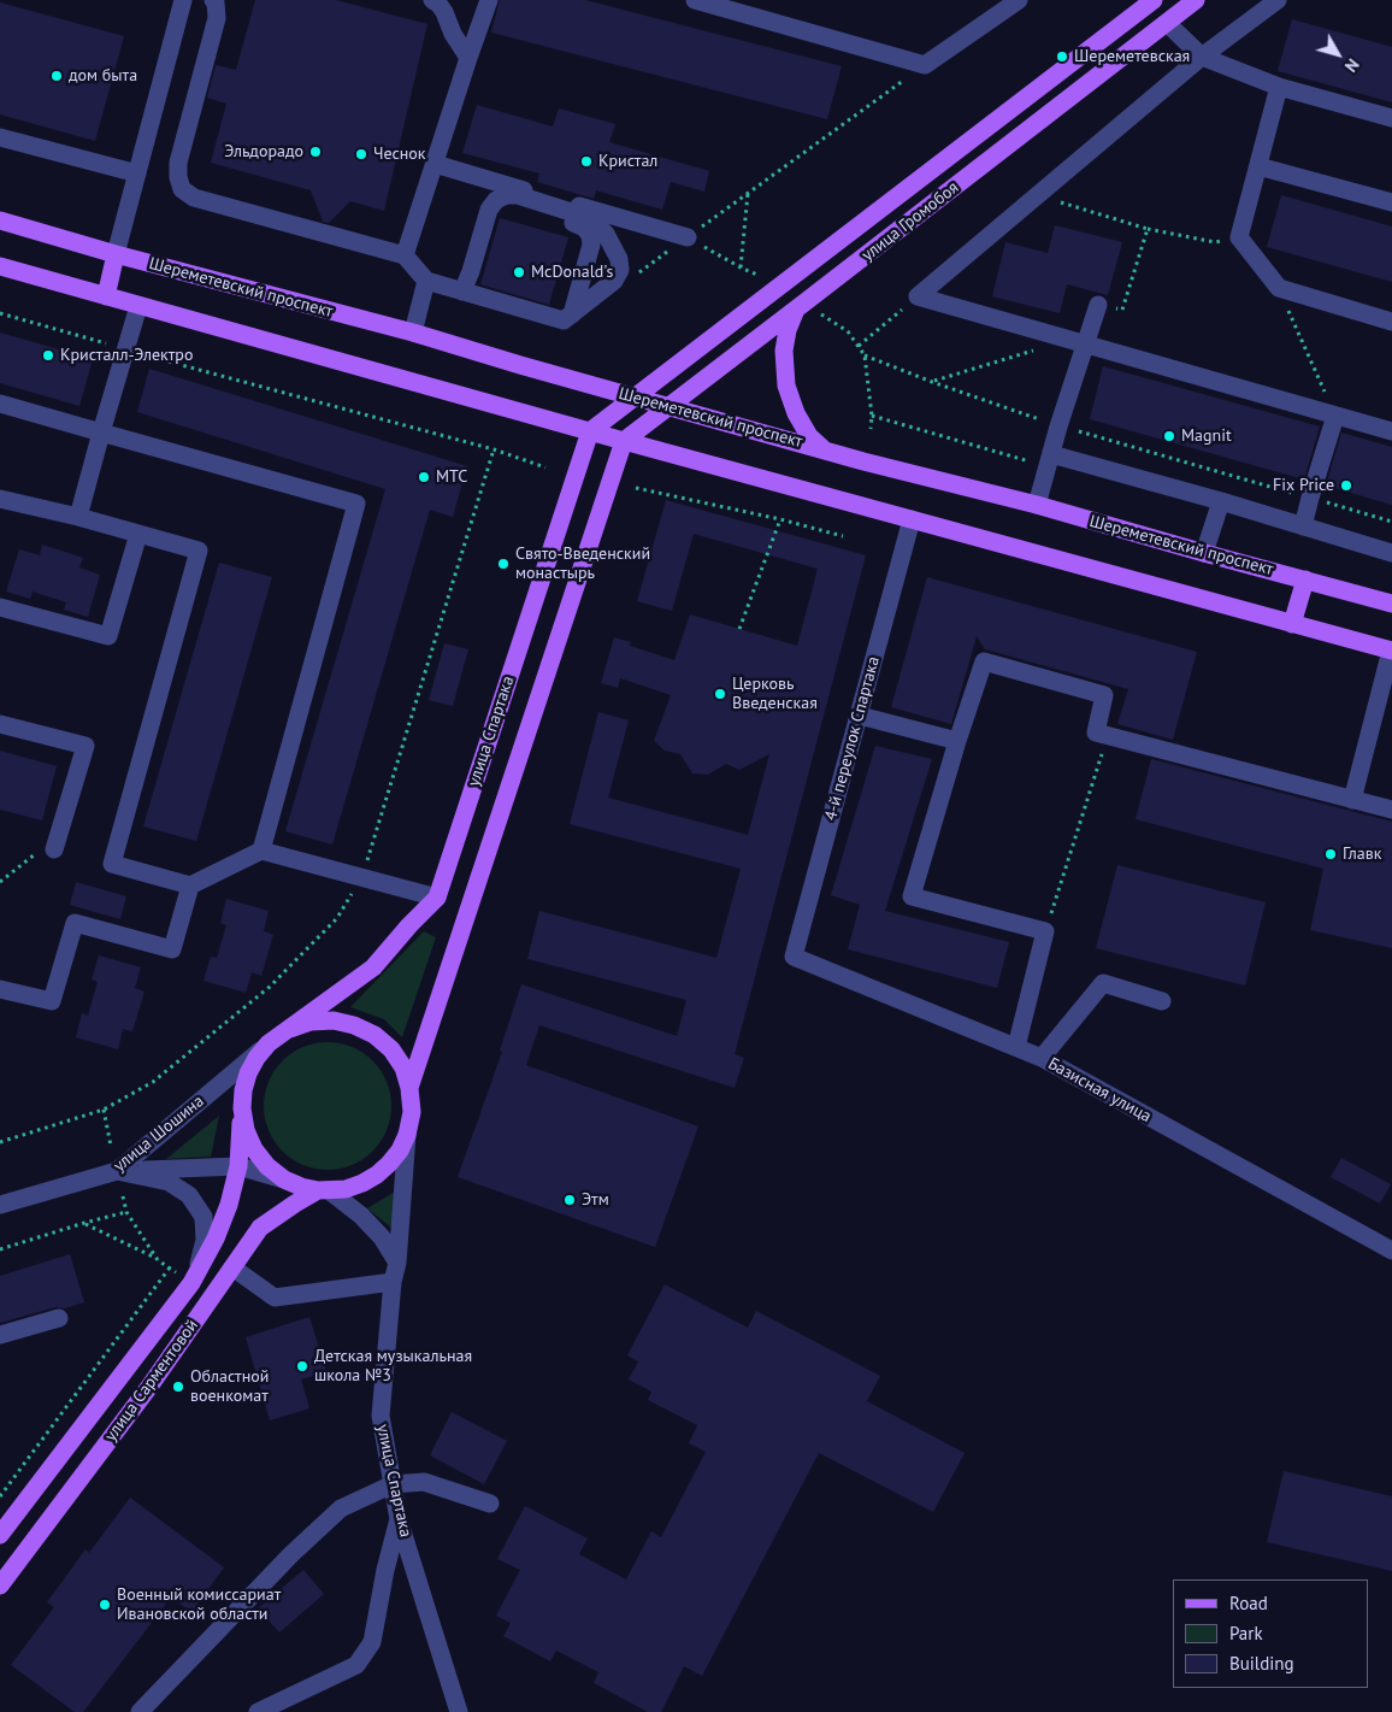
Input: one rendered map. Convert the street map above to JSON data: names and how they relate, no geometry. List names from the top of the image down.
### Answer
{
  "streets": {
    "main road": [
      "улица Громобоя",
      "Шереметевский проспект",
      "улица Спартака",
      "улица Сарментовой"
    ],
    "street": ["4-й переулок Спартака", "Базисная улица", "улица Шошина"]
  },
  "crossings": [
    ["улица Громобоя", "Шереметевский проспект"],
    ["улица Громобоя", "улица Спартака"],
    ["улица Спартака", "улица Шошина"],
    ["улица Спартака", "улица Сарментовой"],
    ["4-й переулок Спартака", "Базисная улица"],
    ["улица Шошина", "улица Сарментовой"]
  ],
  "places": [
    "Шереметевская",
    "дом быта",
    "Эльдорадо",
    "Чеснок",
    "Кристал",
    "McDonald's",
    "Кристалл-Электро",
    "Magnit",
    "МТС",
    "Fix Price",
    "Свято-Введенский монастырь",
    "Церковь Введенская",
    "Главк",
    "Этм",
    "Детская музыкальная школа №3",
    "Областной военкомат",
    "Военный комиссариат Ивановской области"
  ],
  "legend": ["Road", "Park", "Building"],
  "north": "bottom right"
}
